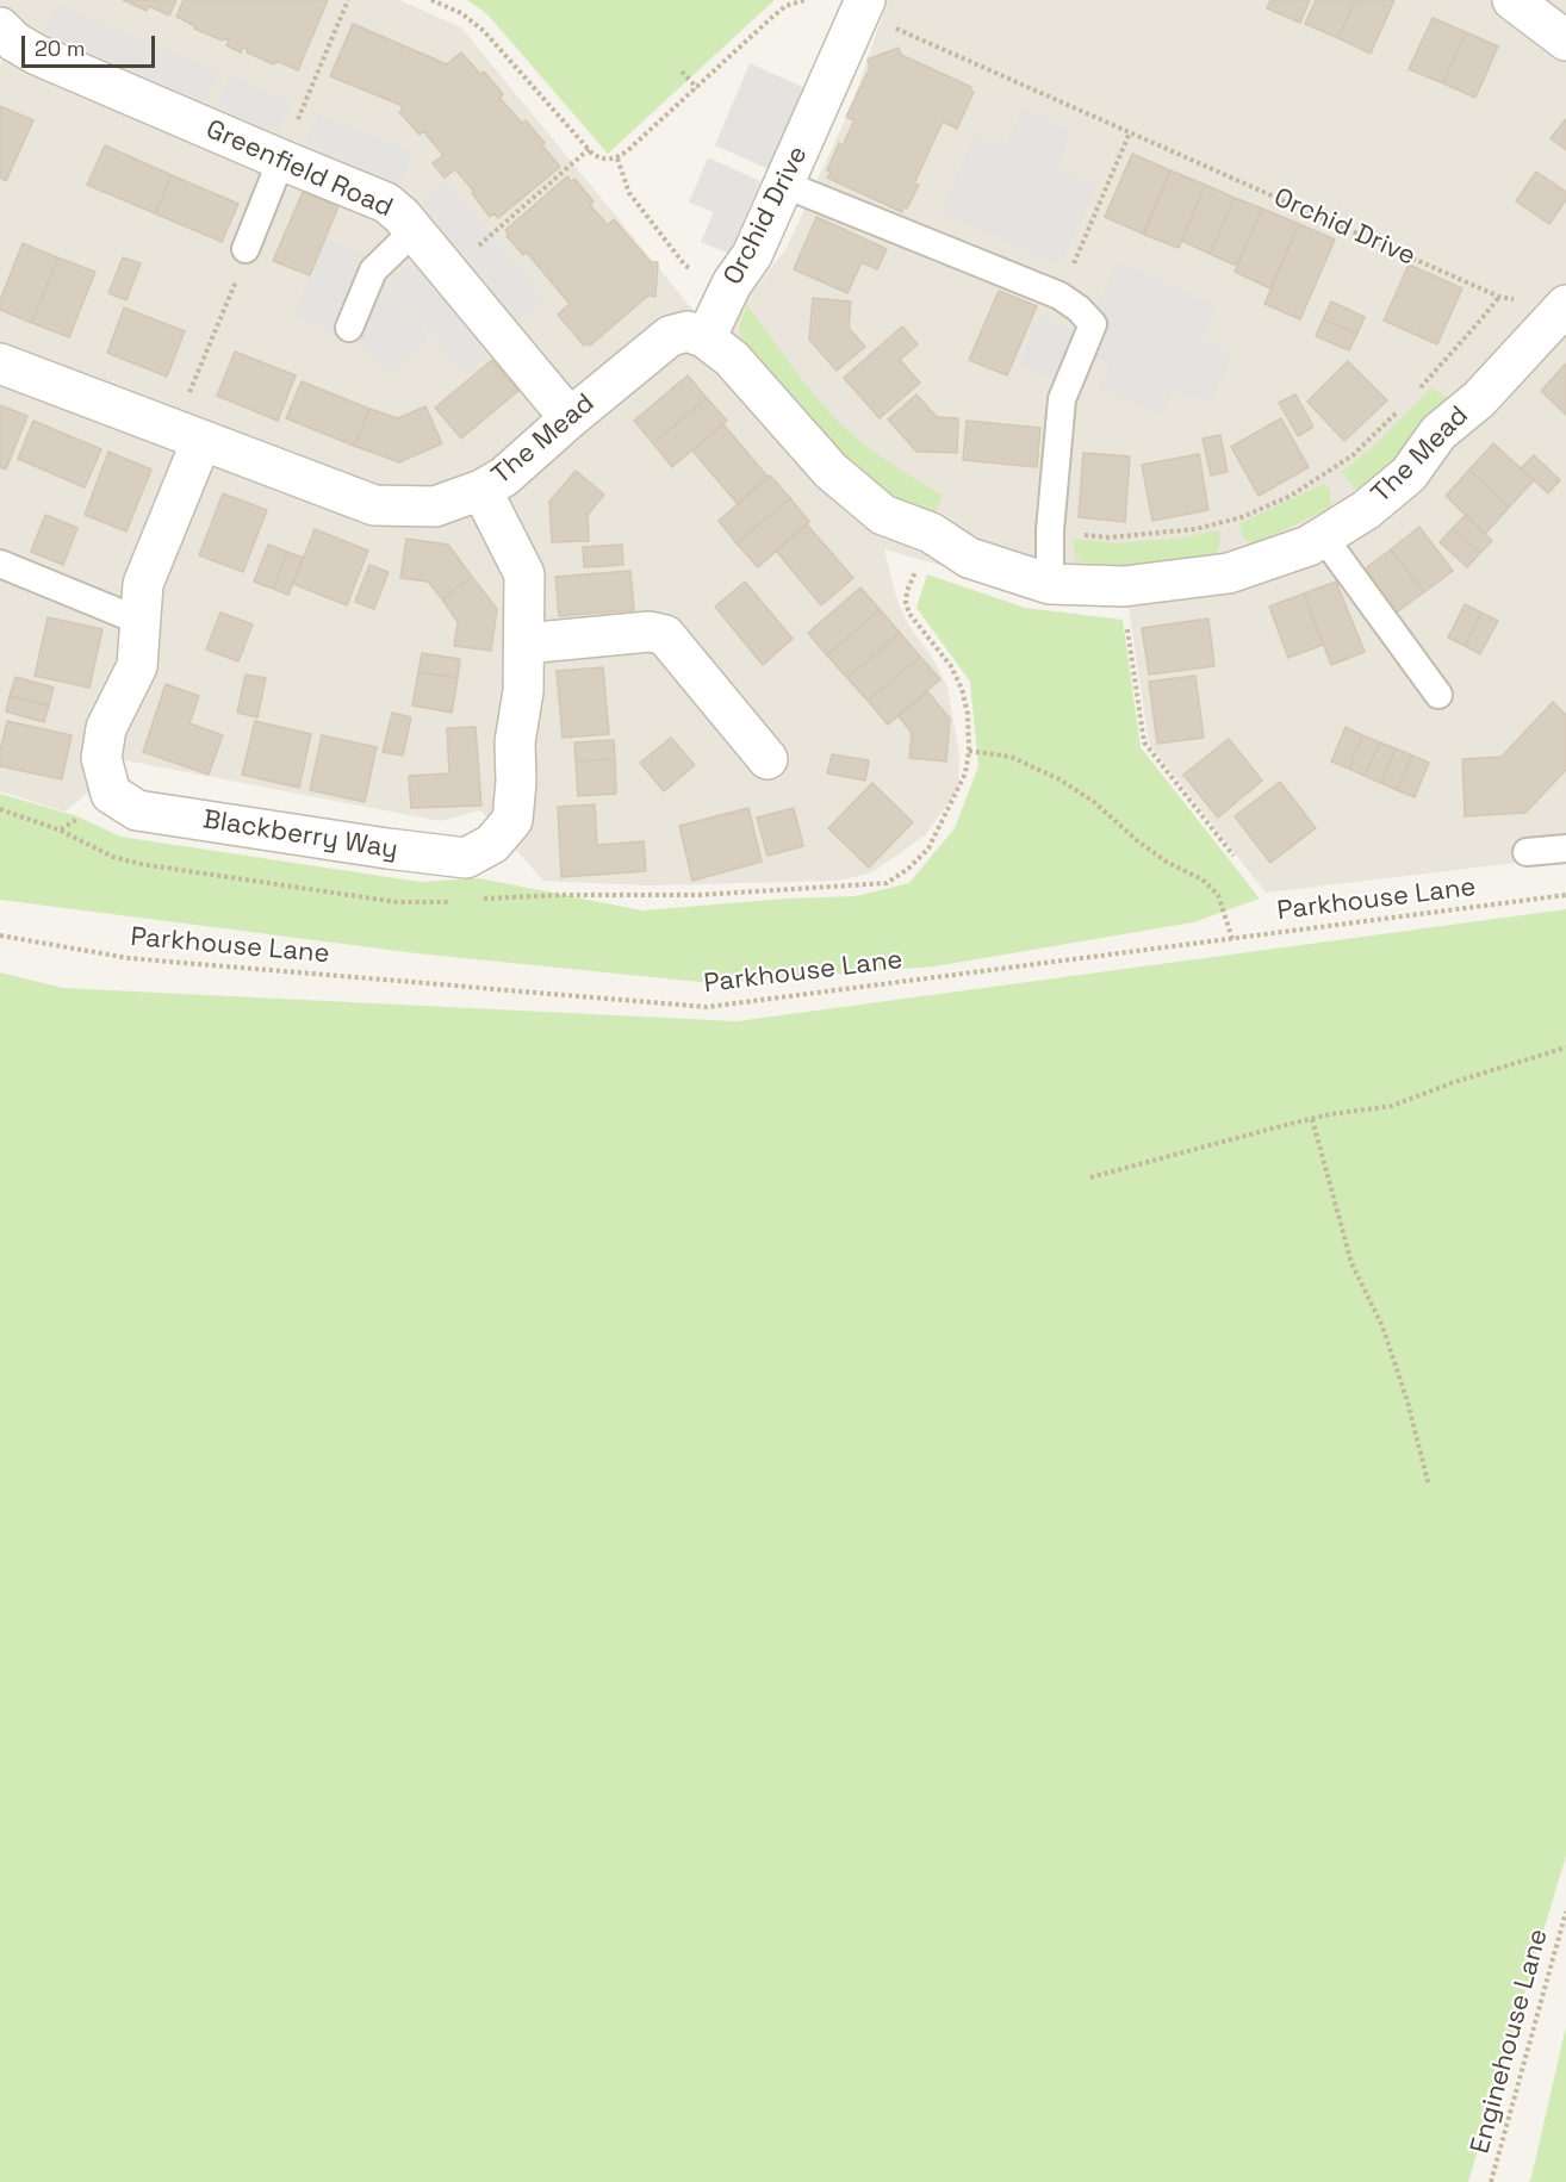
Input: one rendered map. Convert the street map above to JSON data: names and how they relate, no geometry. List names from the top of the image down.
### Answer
{
  "streets": {
    "street": [
      "Greenfield Road",
      "Orchid Drive",
      "The Mead",
      "Blackberry Way"
    ],
    "path": ["Parkhouse Lane", "Enginehouse Lane"]
  },
  "crossings": [
    ["Greenfield Road", "The Mead"],
    ["Orchid Drive", "The Mead"],
    ["The Mead", "Blackberry Way"]
  ],
  "scale_bar": "20 m"
}
